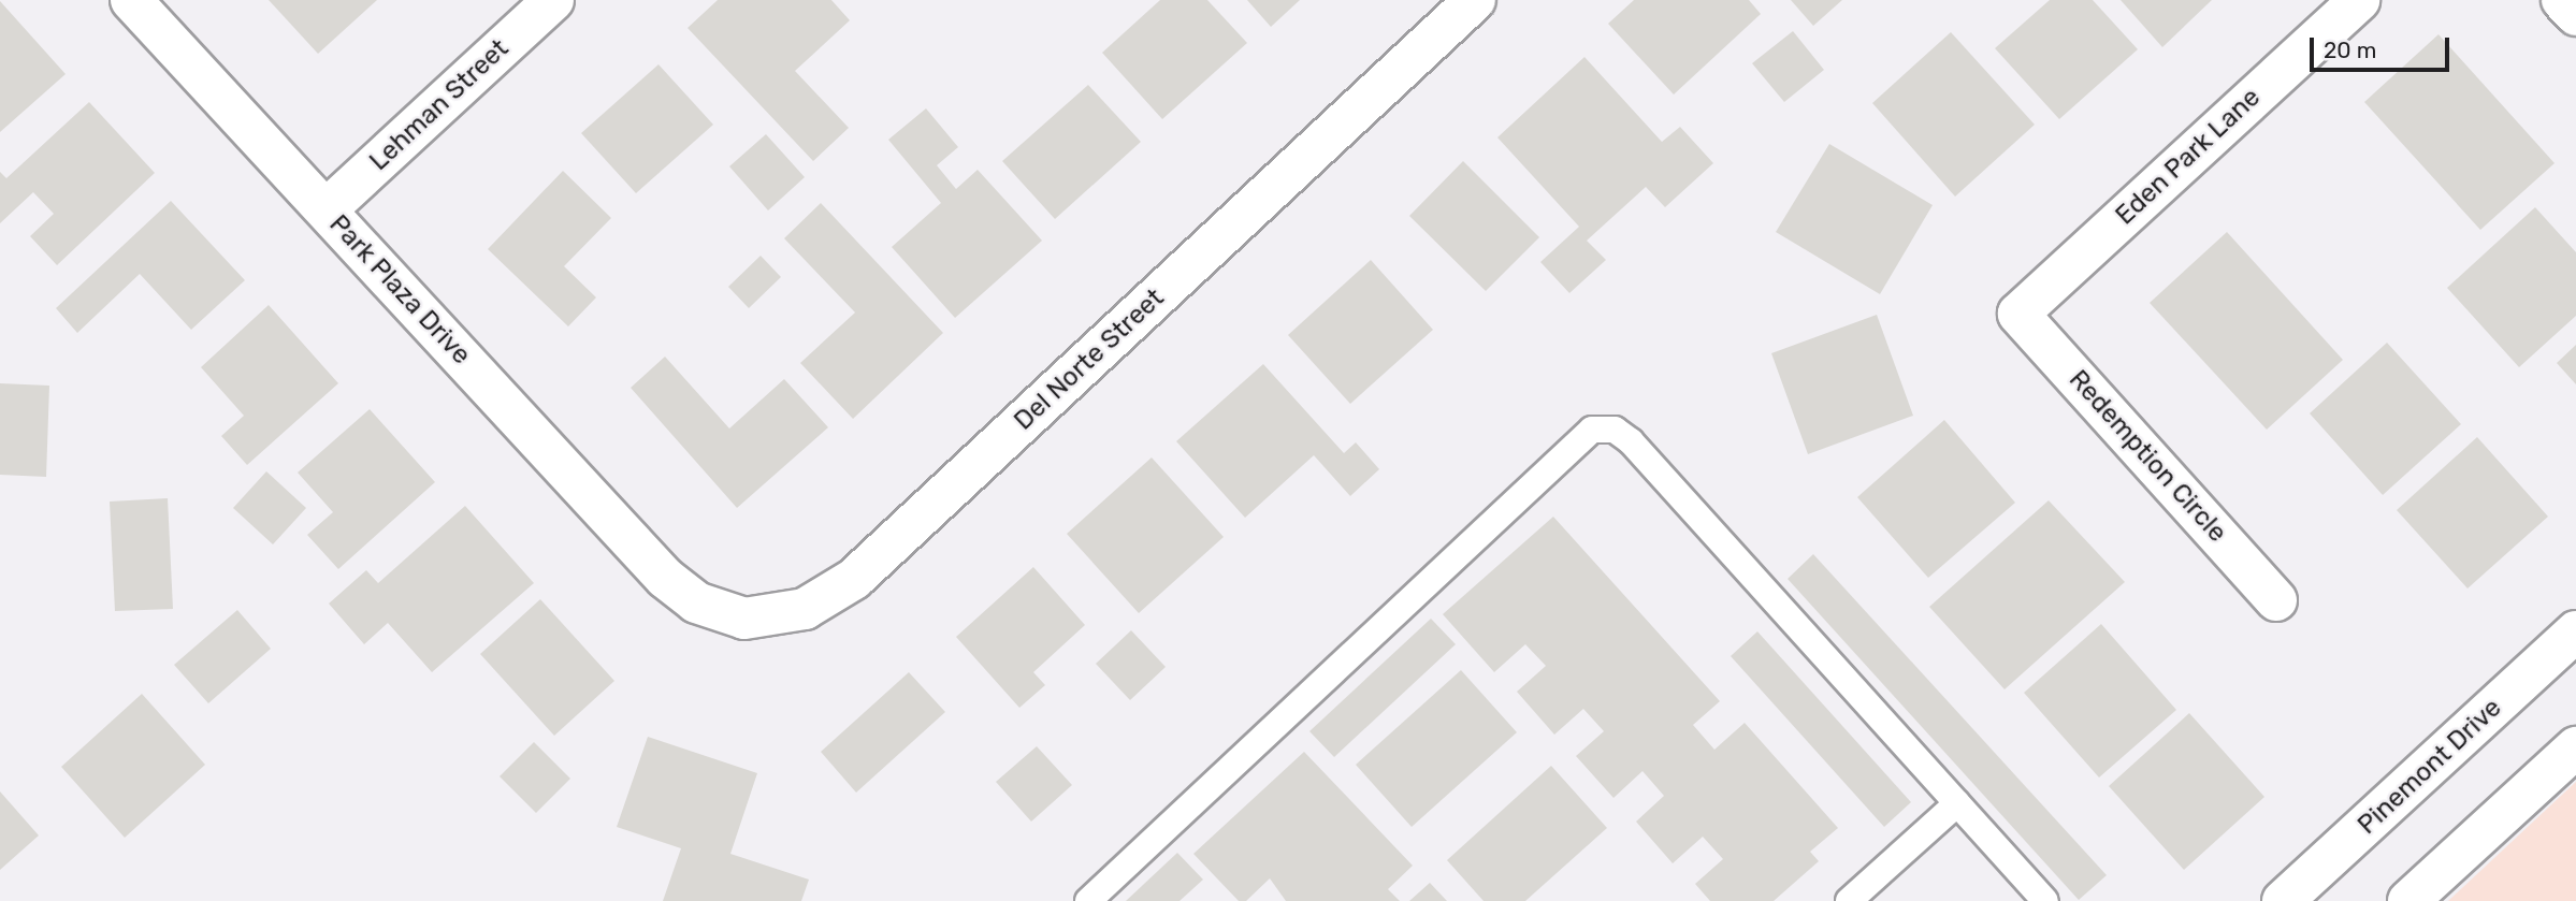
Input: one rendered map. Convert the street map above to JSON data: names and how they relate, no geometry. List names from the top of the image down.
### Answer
{
  "streets": {
    "street": [
      "Lehman Street",
      "Eden Park Lane",
      "Park Plaza Drive",
      "Del Norte Street",
      "Redemption Circle",
      "Pinemont Drive"
    ]
  },
  "crossings": [
    ["Lehman Street", "Park Plaza Drive"],
    ["Eden Park Lane", "Redemption Circle"],
    ["Park Plaza Drive", "Del Norte Street"]
  ],
  "scale_bar": "20 m"
}
